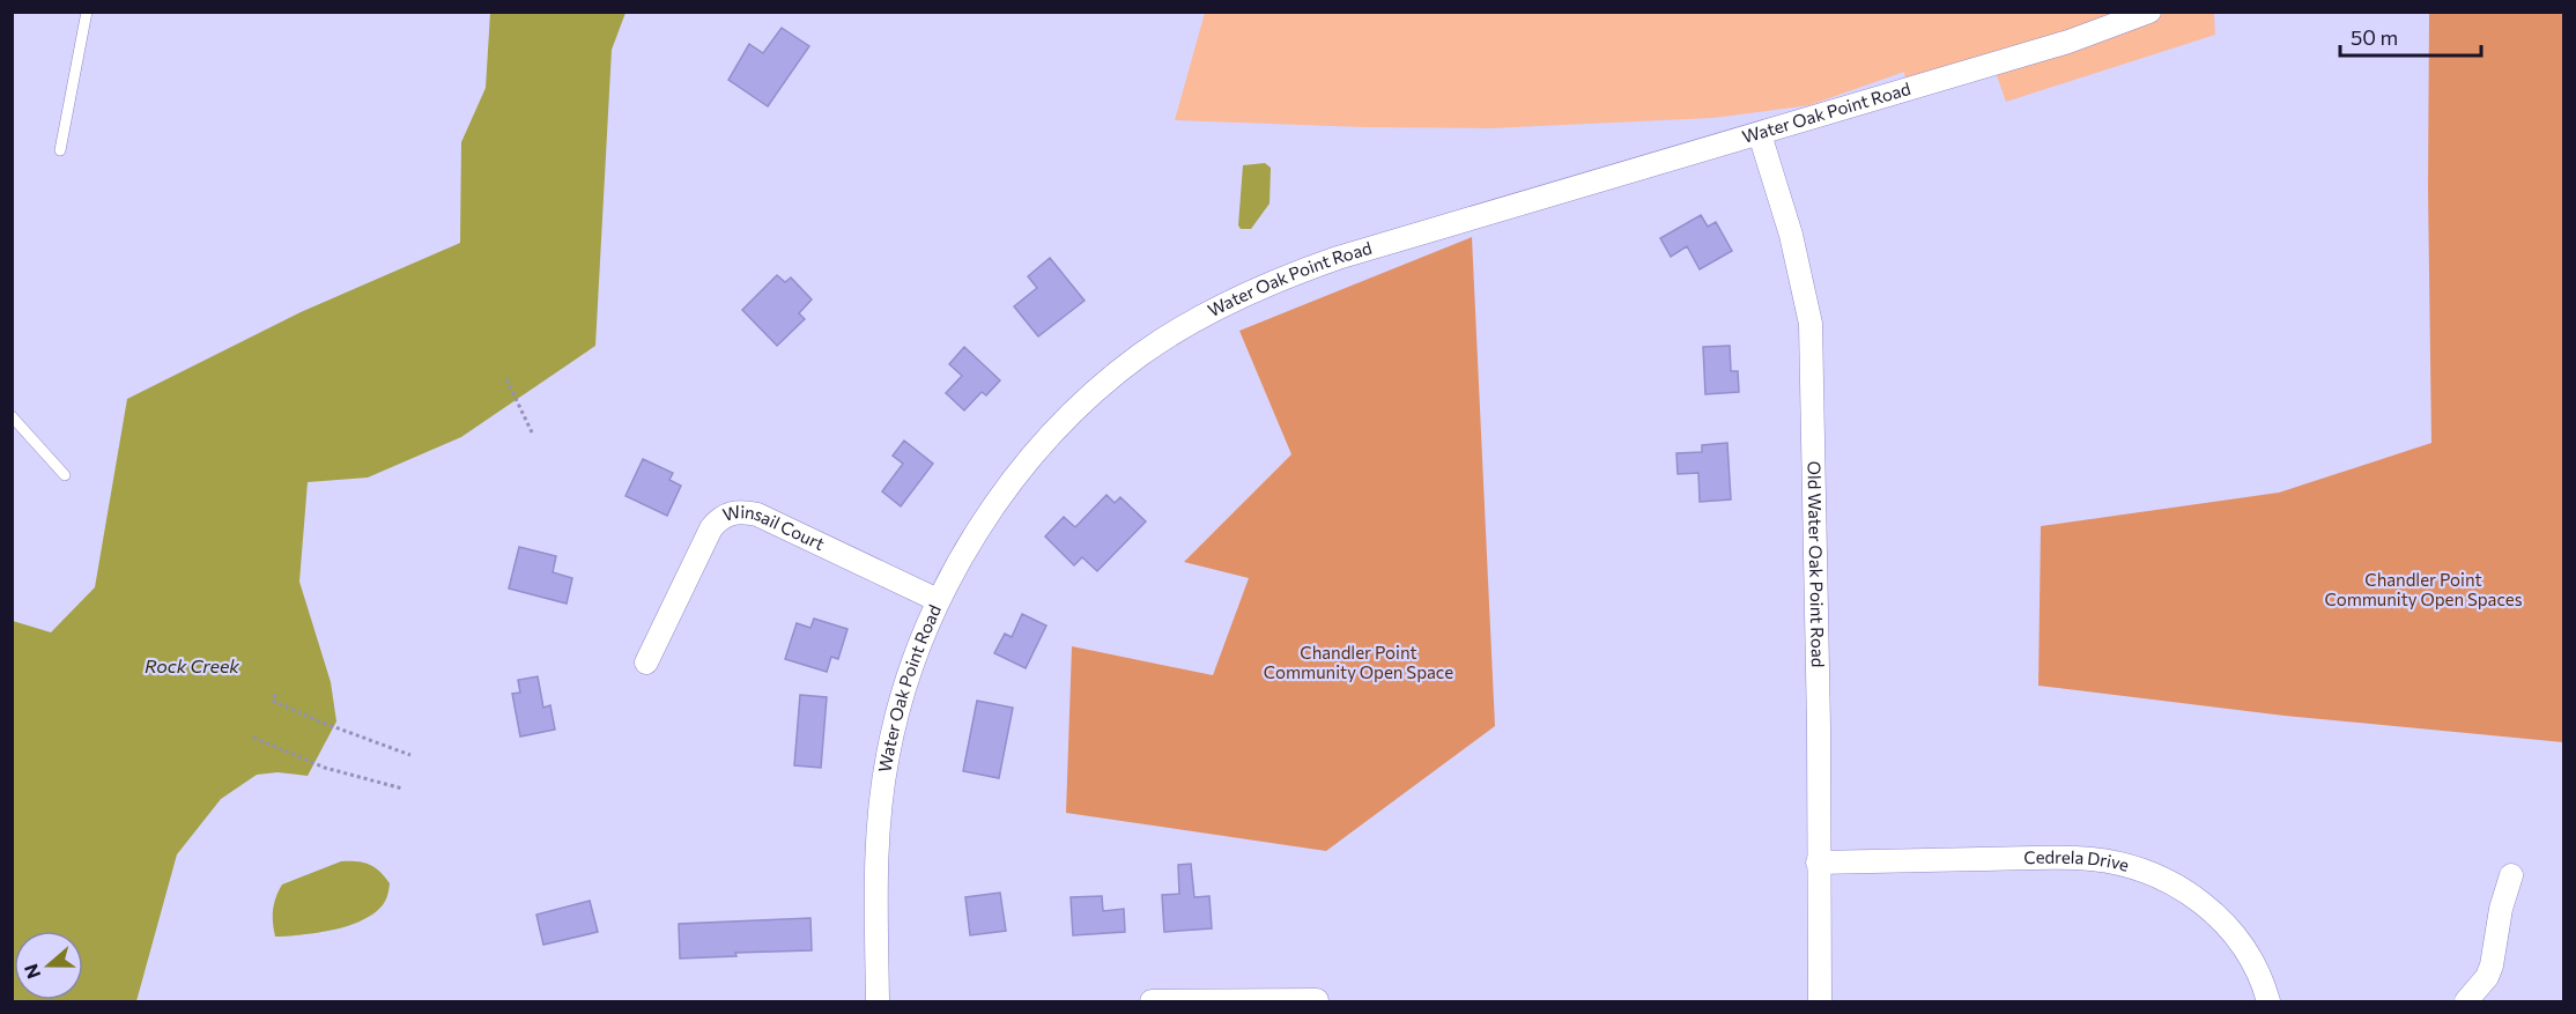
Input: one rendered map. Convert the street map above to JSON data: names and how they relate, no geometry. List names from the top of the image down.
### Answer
{
  "streets": {
    "street": [
      "Water Oak Point Road",
      "Winsail Court",
      "Old Water Oak Point Road",
      "Cedrela Drive"
    ]
  },
  "crossings": [
    ["Water Oak Point Road", "Winsail Court"],
    ["Water Oak Point Road", "Old Water Oak Point Road"],
    ["Old Water Oak Point Road", "Cedrela Drive"]
  ],
  "water": ["Rock Creek"],
  "parks": ["Chandler Point Community Open Spaces", "Chandler Point Community Open Space"],
  "scale_bar": "50 m",
  "north": "left"
}
